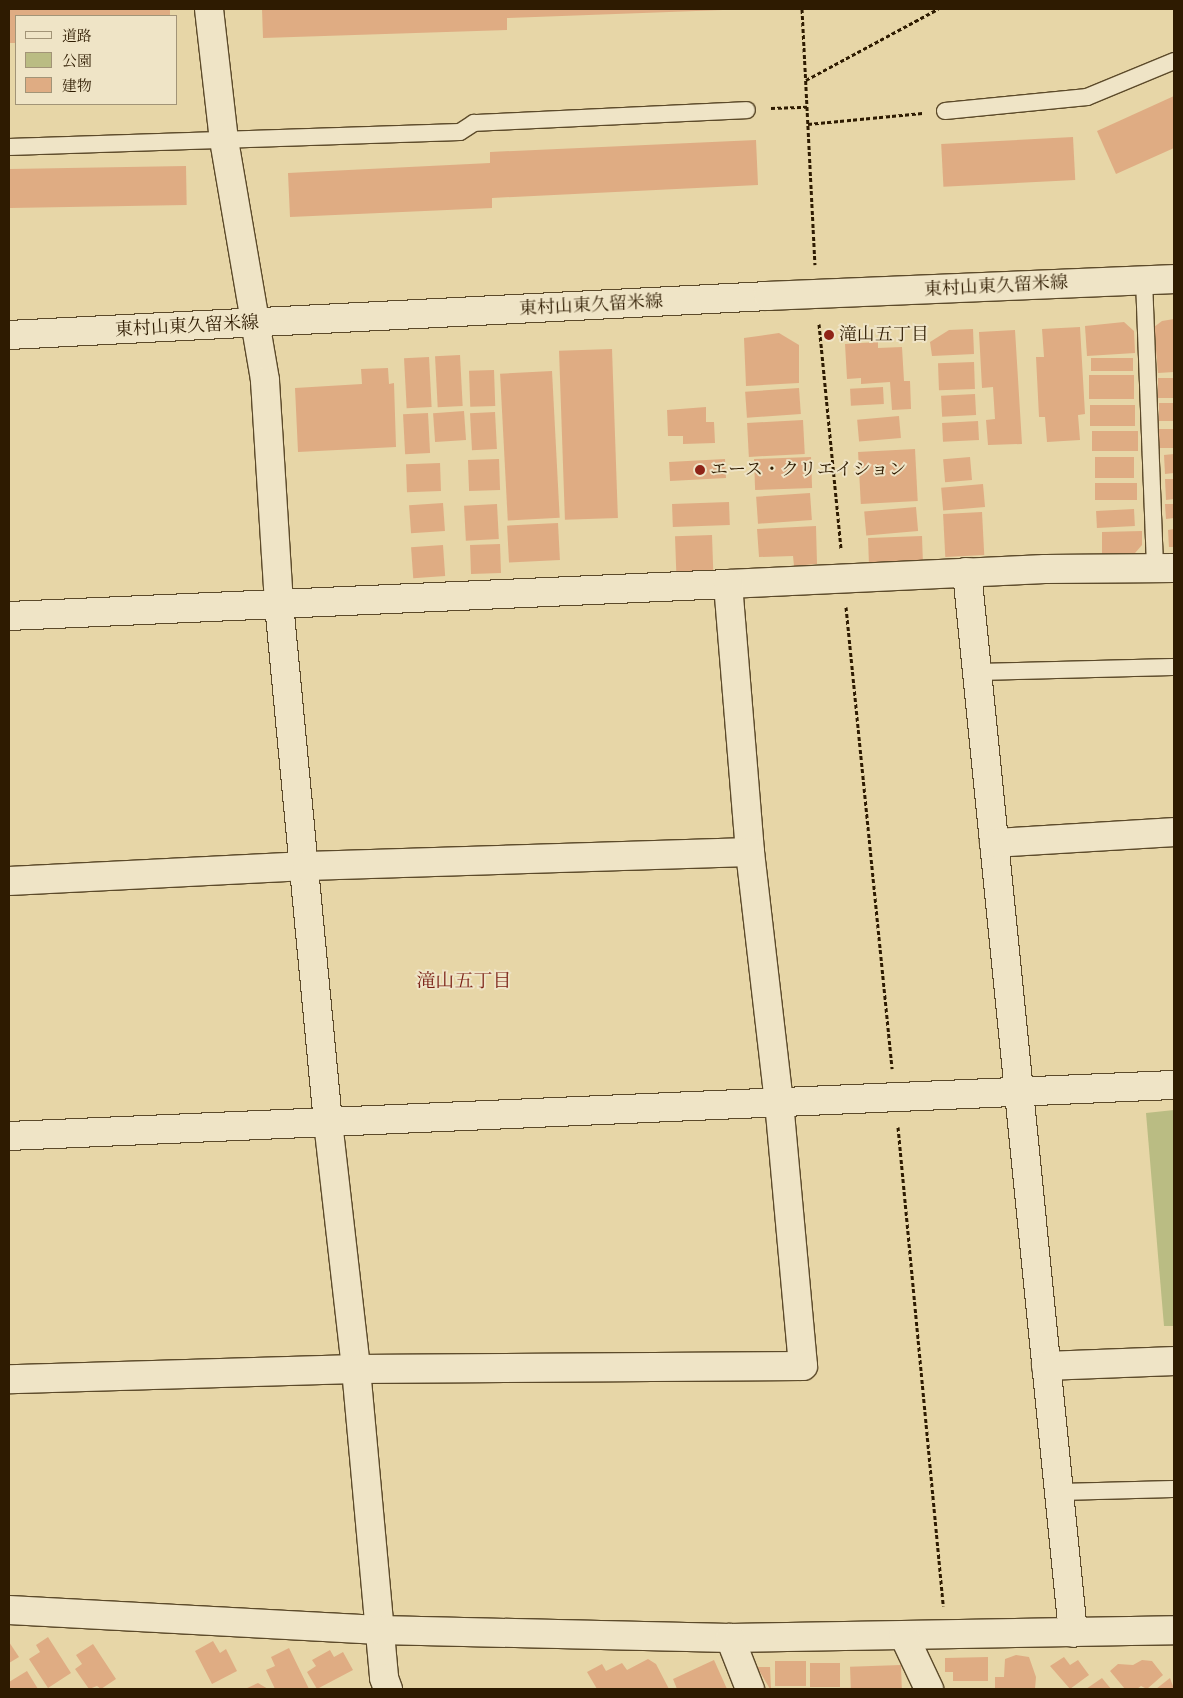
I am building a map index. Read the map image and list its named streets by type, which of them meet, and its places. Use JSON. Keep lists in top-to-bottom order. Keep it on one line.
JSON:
{"streets":{"street":["東村山東久留米線"]},"districts":["滝山五丁目"],"places":["滝山五丁目","エース・クリエイション"],"legend":["道路","公園","建物"]}
